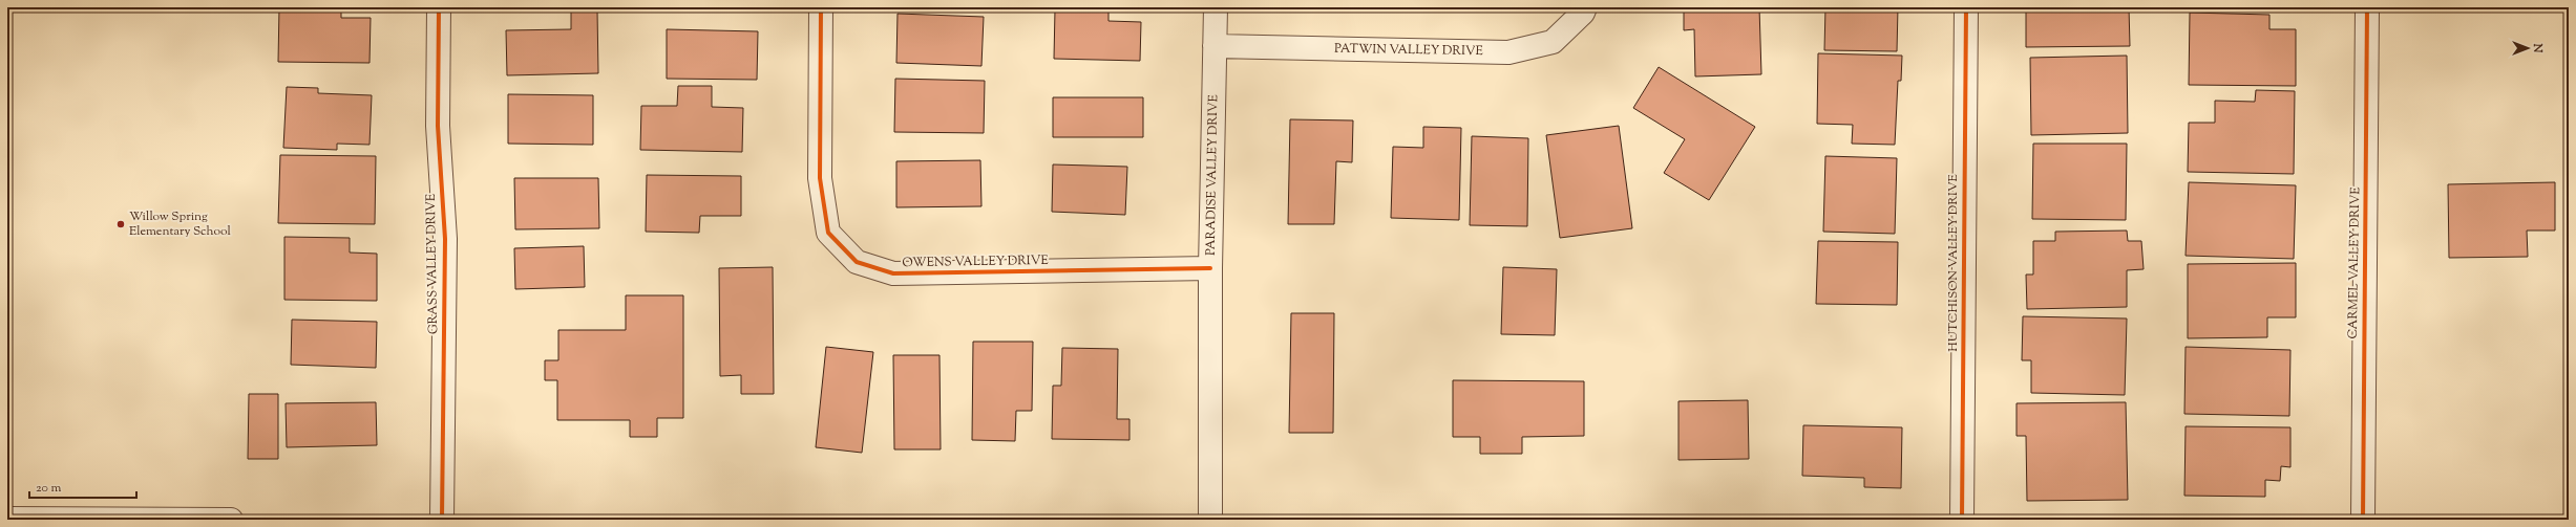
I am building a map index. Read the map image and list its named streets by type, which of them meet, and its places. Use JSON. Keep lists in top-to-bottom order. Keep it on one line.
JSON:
{"streets":{"street":["PATWIN VALLEY DRIVE","PARADISE VALLEY DRIVE","OWENS VALLEY DRIVE","HUTCHISON VALLEY DRIVE","CARMEL VALLEY DRIVE","GRASS VALLEY DRIVE"]},"crossings":[["PATWIN VALLEY DRIVE","PARADISE VALLEY DRIVE"],["PARADISE VALLEY DRIVE","OWENS VALLEY DRIVE"]],"places":["Willow Spring Elementary School"],"scale_bar":"20 m","north":"right"}
